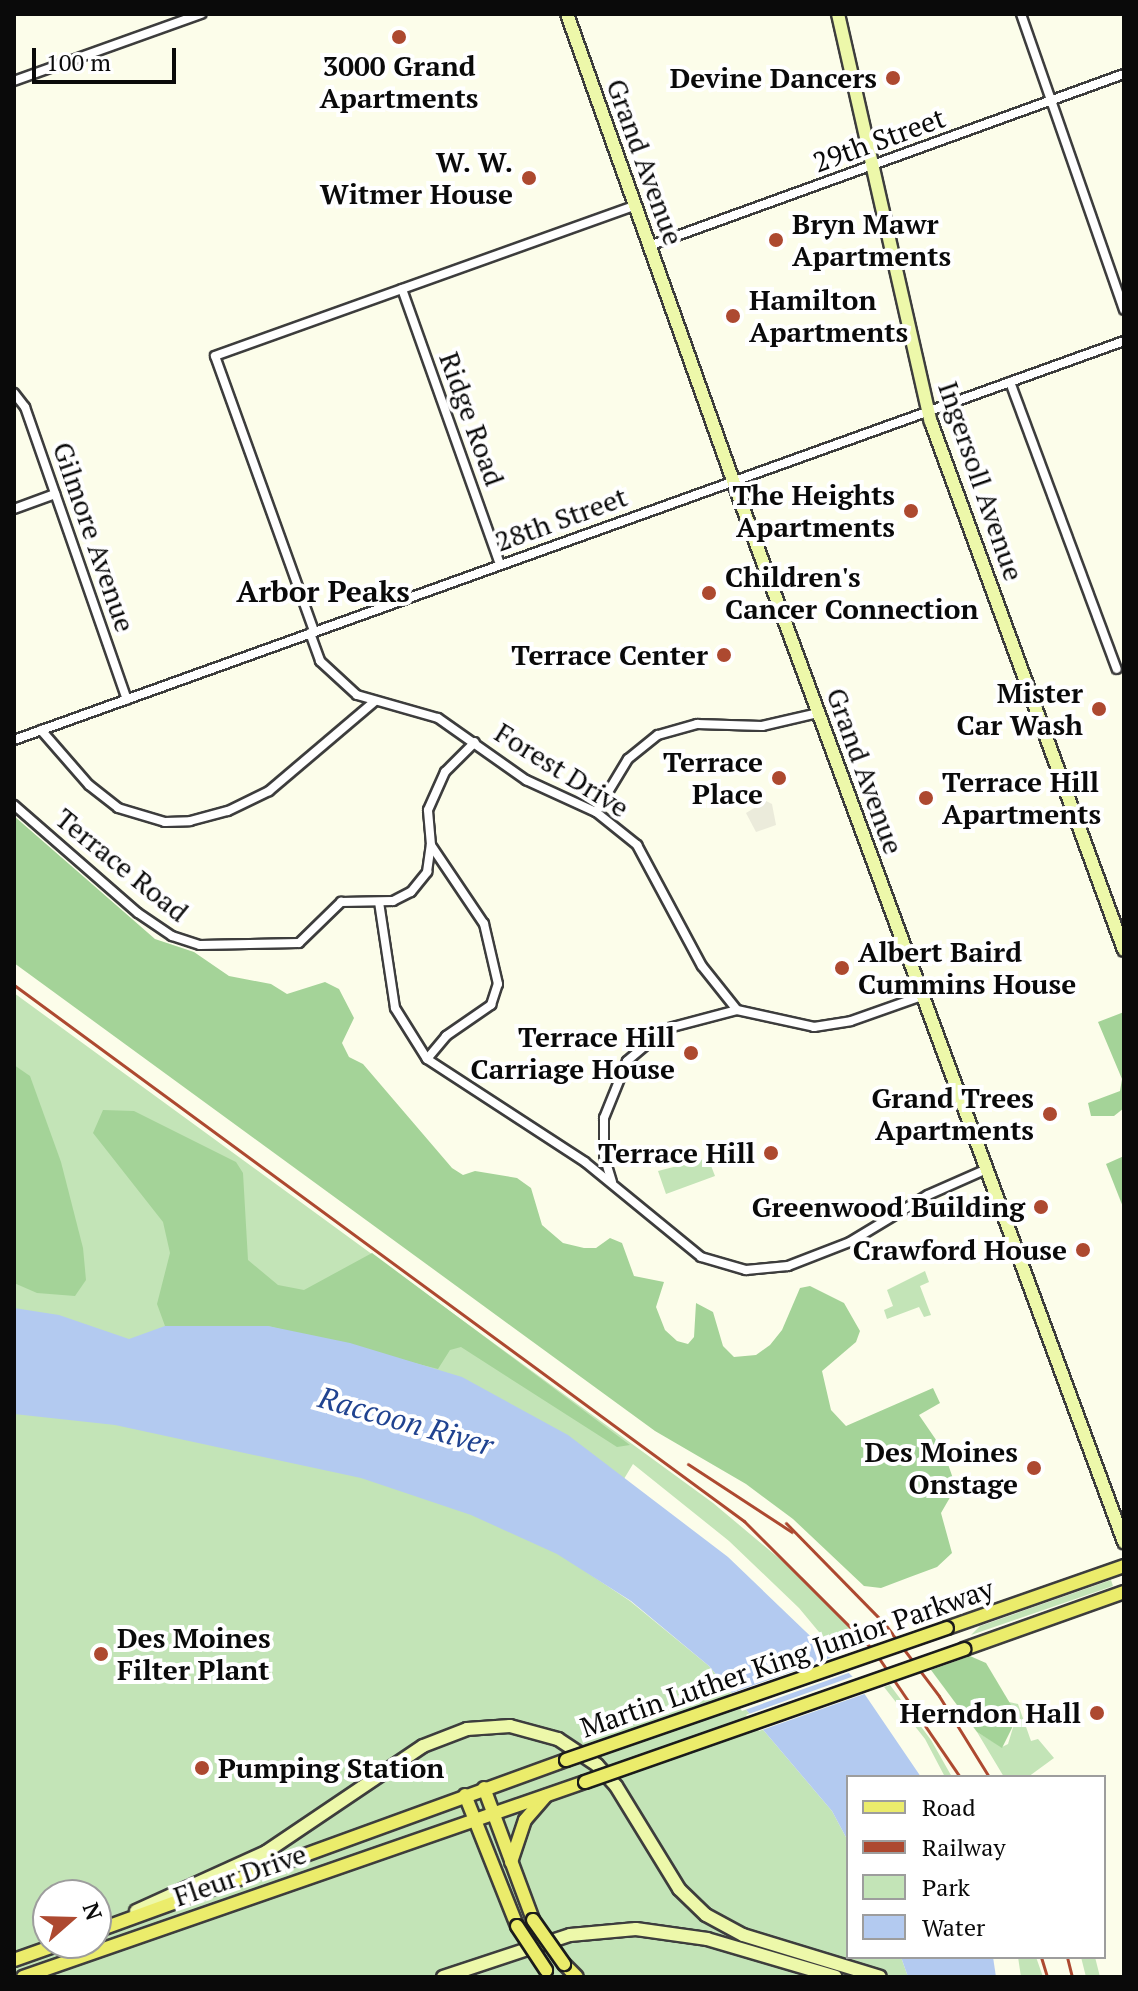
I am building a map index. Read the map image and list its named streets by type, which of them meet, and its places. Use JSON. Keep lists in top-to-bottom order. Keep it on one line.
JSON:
{"streets":{"main road":["Grand Avenue","Ingersoll Avenue","Martin Luther King Junior Parkway","Fleur Drive"],"street":["29th Street","Ridge Road","28th Street","Gilmore Avenue","Forest Drive","Terrace Road"]},"crossings":[["29th Street","Grand Avenue"],["29th Street","Ingersoll Avenue"],["Grand Avenue","28th Street"],["Ridge Road","28th Street"],["Ridge Road","Forest Drive"],["Ingersoll Avenue","28th Street"],["28th Street","Gilmore Avenue"],["28th Street","Forest Drive"],["Martin Luther King Junior Parkway","Fleur Drive"]],"districts":["Arbor Peaks"],"water":["Raccoon River"],"places":["3000 Grand Apartments","Devine Dancers","W. W. Witmer House","Bryn Mawr Apartments","Hamilton Apartments","The Heights Apartments","Children's Cancer Connection","Terrace Center","Mister Car Wash","Terrace Place","Terrace Hill Apartments","Albert Baird Cummins House","Terrace Hill Carriage House","Grand Trees Apartments","Terrace Hill","Greenwood Building","Crawford House","Des Moines Onstage","Des Moines Filter Plant","Herndon Hall","Pumping Station"],"legend":["Road","Railway","Park","Water"],"scale_bar":"100 m","north":"right"}
